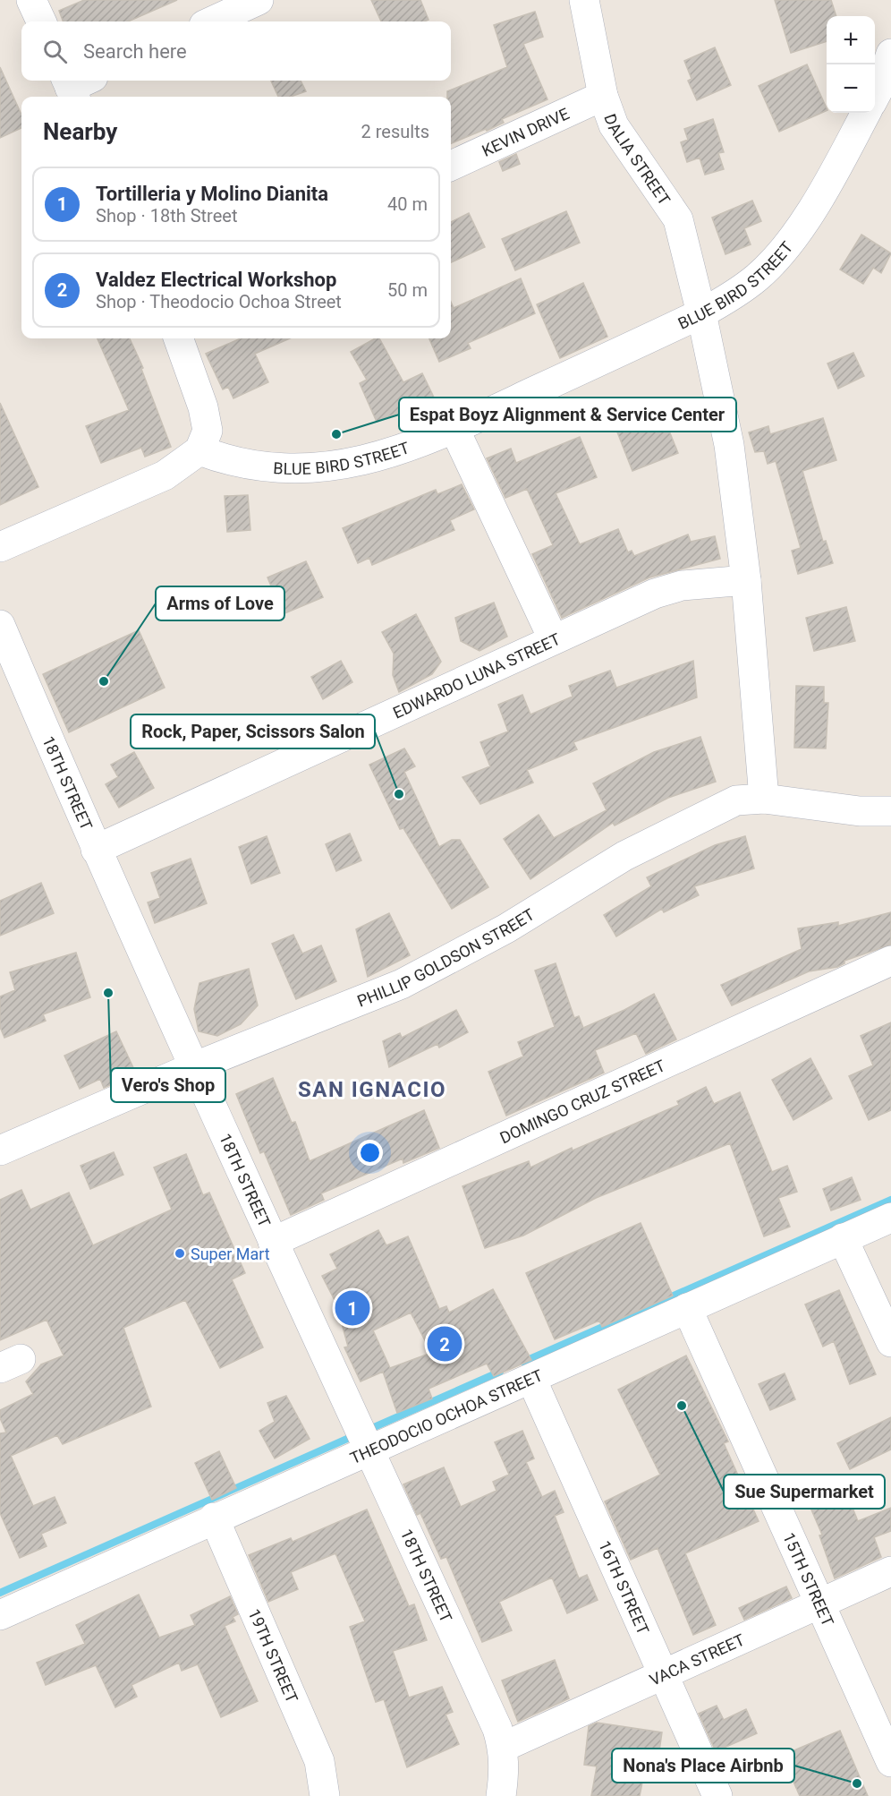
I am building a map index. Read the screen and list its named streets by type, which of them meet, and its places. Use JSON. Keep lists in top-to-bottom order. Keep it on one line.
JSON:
{"streets":{"street":["KEVIN DRIVE","DALIA STREET","BLUE BIRD STREET","EDWARDO LUNA STREET","18TH STREET","PHILLIP GOLDSON STREET","DOMINGO CRUZ STREET","THEODOCIO OCHOA STREET","15TH STREET","16TH STREET","19TH STREET","VACA STREET"]},"crossings":[["KEVIN DRIVE","DALIA STREET"],["DALIA STREET","BLUE BIRD STREET"],["DALIA STREET","EDWARDO LUNA STREET"],["DALIA STREET","PHILLIP GOLDSON STREET"],["EDWARDO LUNA STREET","18TH STREET"],["18TH STREET","PHILLIP GOLDSON STREET"],["18TH STREET","DOMINGO CRUZ STREET"],["18TH STREET","THEODOCIO OCHOA STREET"],["18TH STREET","VACA STREET"],["THEODOCIO OCHOA STREET","15TH STREET"],["THEODOCIO OCHOA STREET","16TH STREET"],["THEODOCIO OCHOA STREET","19TH STREET"],["15TH STREET","VACA STREET"],["16TH STREET","VACA STREET"]],"districts":["SAN IGNACIO"],"places":["Espat Boyz Alignment & Service Center","Arms of Love","Rock, Paper, Scissors Salon","Vero's Shop","Super Mart","Sue Supermarket","Nona's Place Airbnb"],"page":{"map_buttons":["+","−"],"search":"Search here","heading":["Nearby","2 results"],"list":[{"mark":"1","name":"Tortilleria y Molino Dianita","note":"Shop · 18th Street","value":"40 m"},{"mark":"2","name":"Valdez Electrical Workshop","note":"Shop · Theodocio Ochoa Street","value":"50 m"}],"pins":["1","2"]}}
